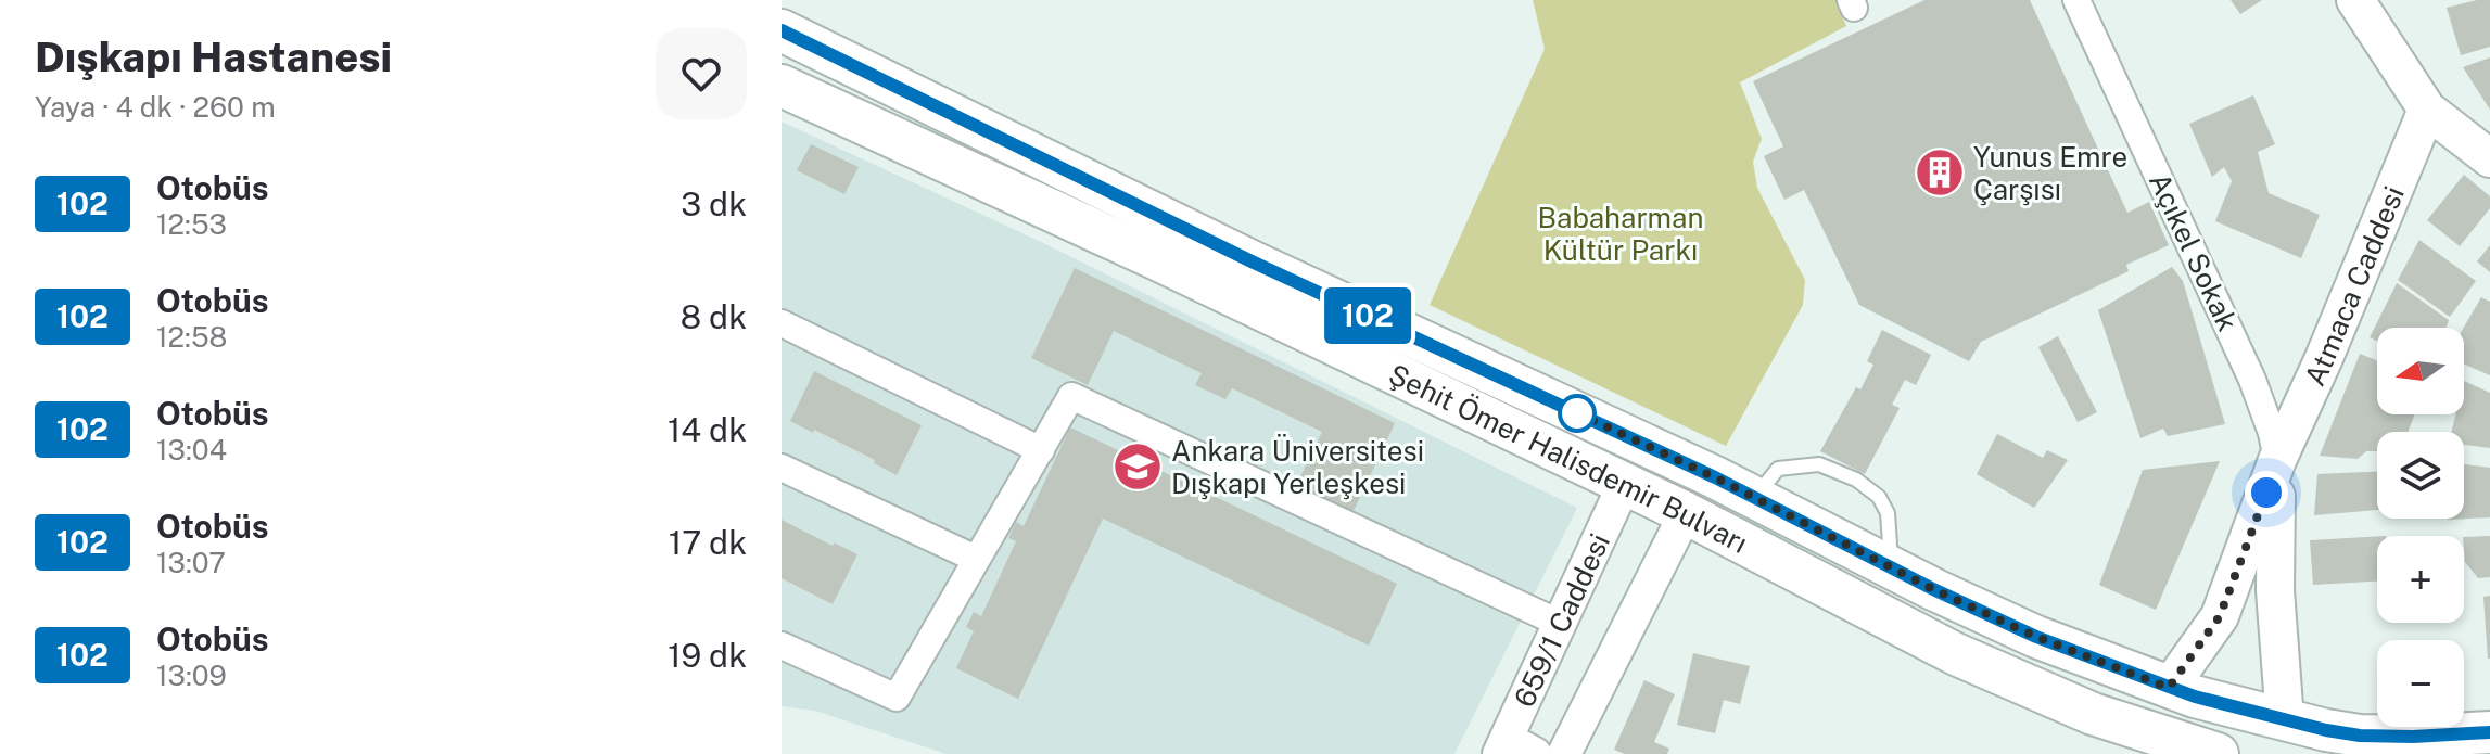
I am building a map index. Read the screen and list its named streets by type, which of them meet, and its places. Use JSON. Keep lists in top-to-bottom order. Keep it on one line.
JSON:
{"streets":{"main road":["Atmaca Caddesi","Şehit Ömer Halisdemir Bulvarı"],"street":["Açıkel Sokak","659/1 Caddesi"]},"crossings":[["Açıkel Sokak","Atmaca Caddesi"],["Atmaca Caddesi","Şehit Ömer Halisdemir Bulvarı"],["Şehit Ömer Halisdemir Bulvarı","659/1 Caddesi"]],"parks":["Babaharman Kültür Parkı"],"places":{"building":["Yunus Emre Çarşısı"],"school or university":["Ankara Üniversitesi Dışkapı Yerleşkesi"]},"lines":["bus line 102"],"north":"left","page":{"heading":["Dışkapı Hastanesi","Yaya · 4 dk · 260 m"],"on_map":"102","list":[{"mark":"102","name":"Otobüs","note":"12:53","value":"3 dk"},{"mark":"102","name":"Otobüs","note":"12:58","value":"8 dk"},{"mark":"102","name":"Otobüs","note":"13:04","value":"14 dk"},{"mark":"102","name":"Otobüs","note":"13:07","value":"17 dk"},{"mark":"102","name":"Otobüs","note":"13:09","value":"19 dk"}],"map_buttons":["+","−"]}}
